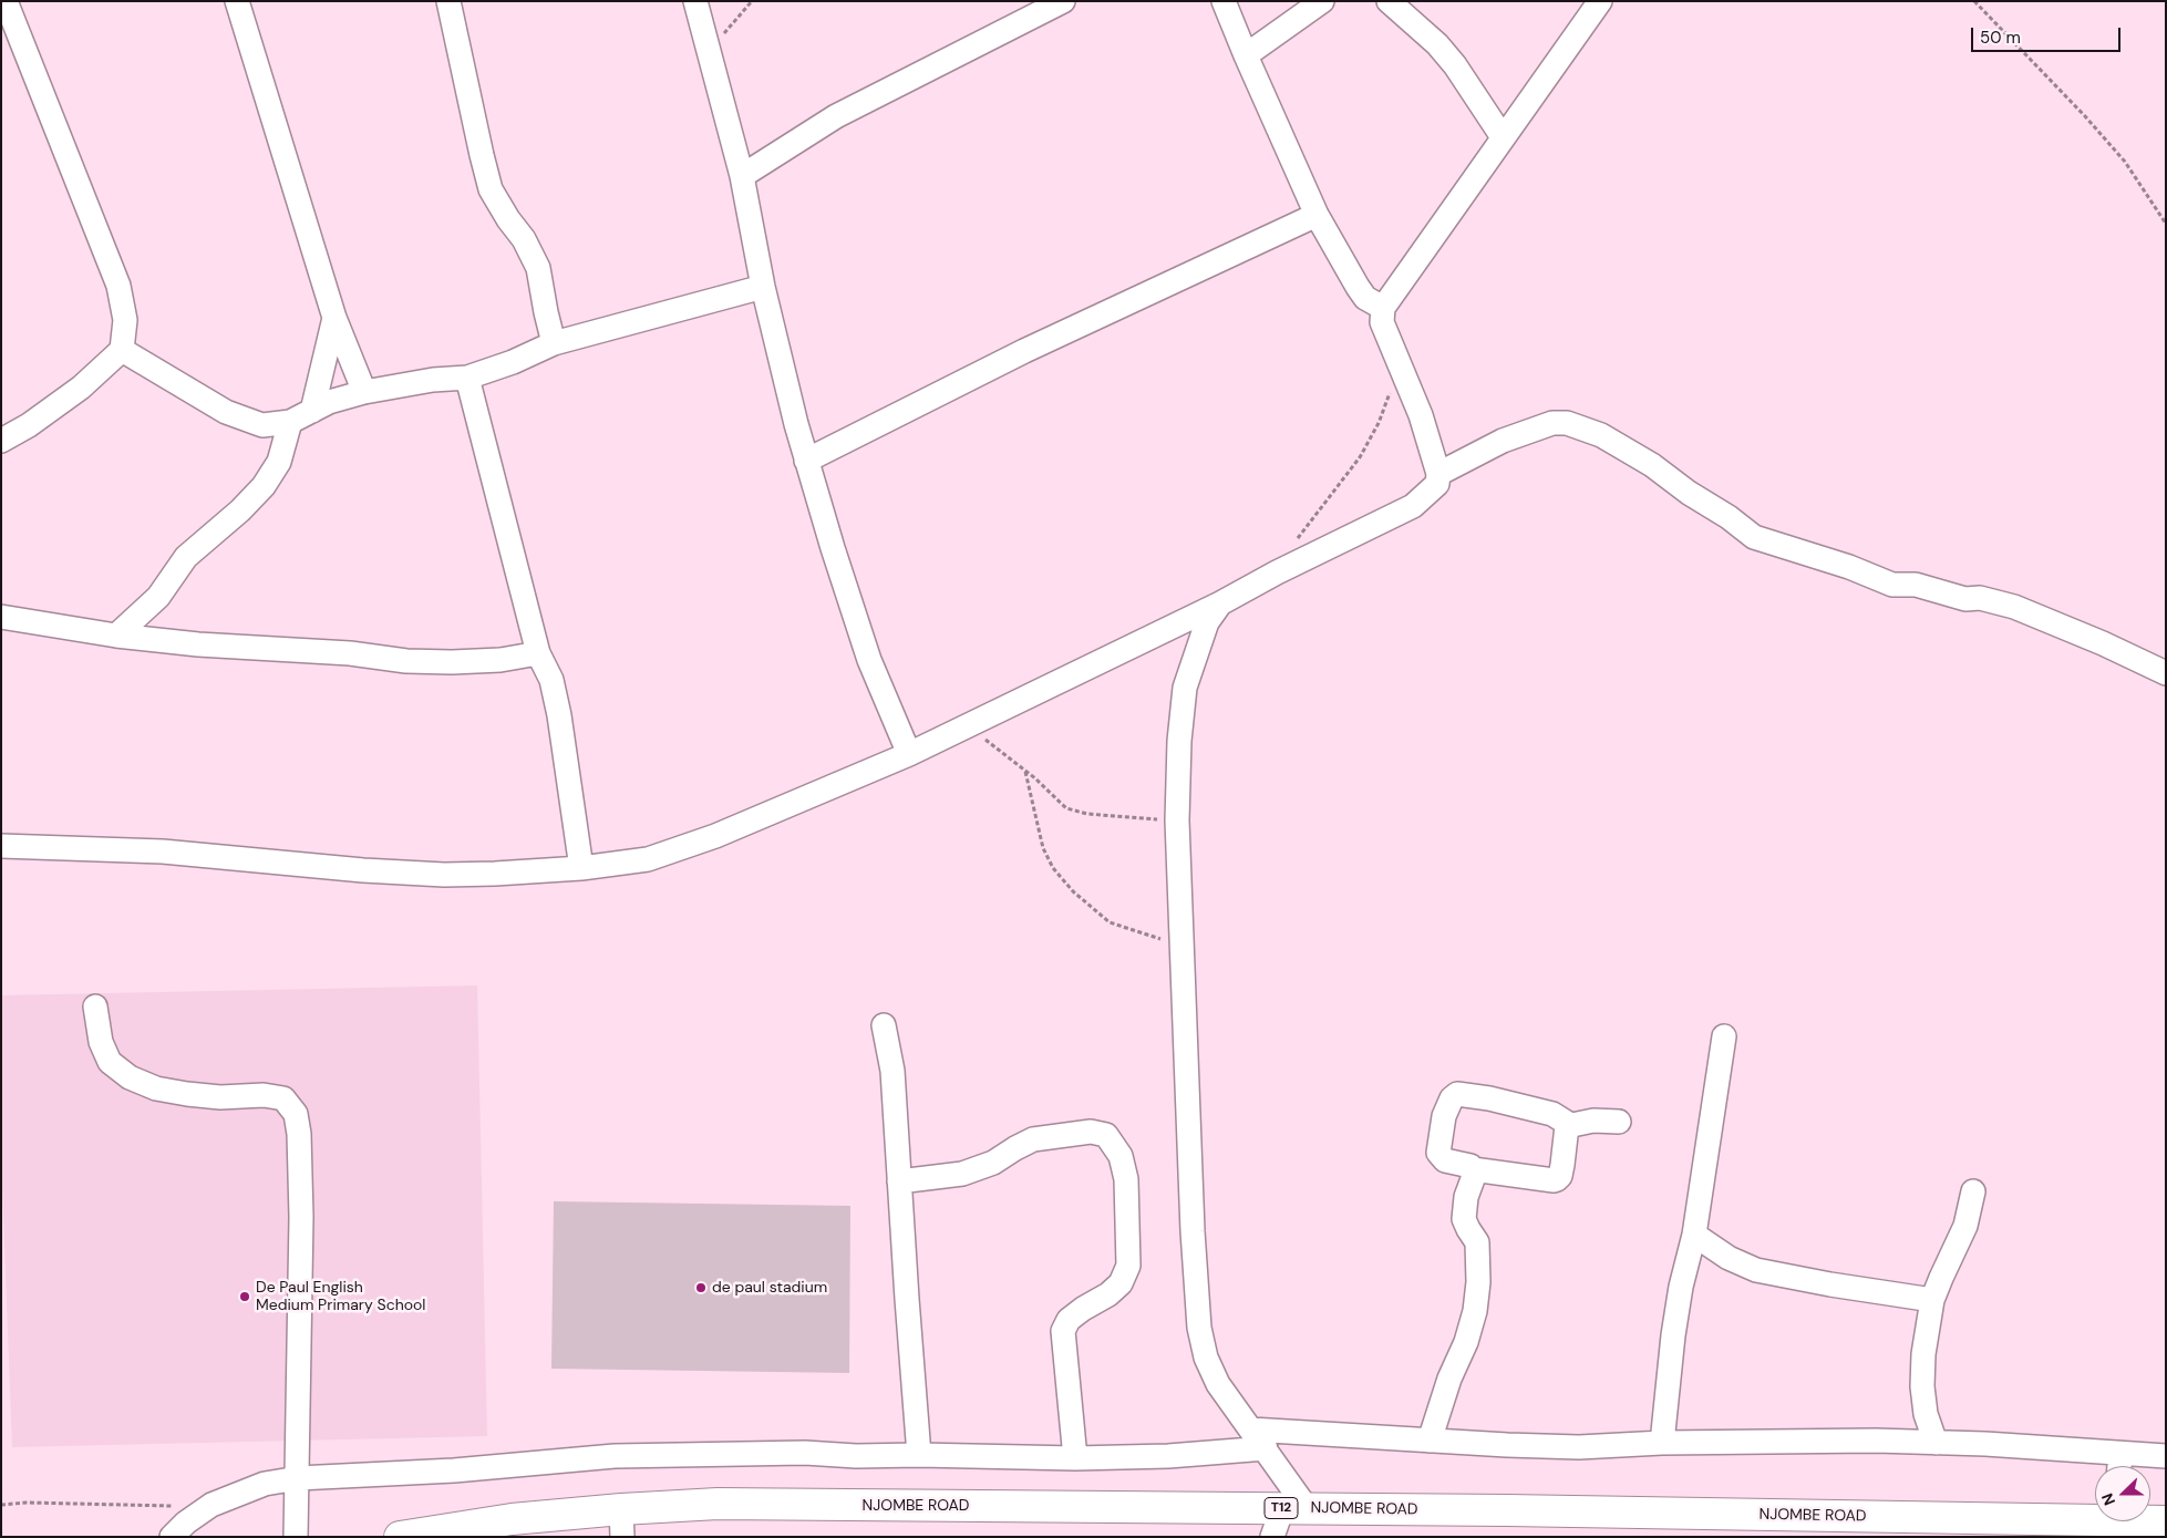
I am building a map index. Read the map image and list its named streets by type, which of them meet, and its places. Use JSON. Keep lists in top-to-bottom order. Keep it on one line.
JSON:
{"streets":{"highway":["NJOMBE ROAD","T12"]},"places":["de paul stadium","De Paul English Medium Primary School"],"scale_bar":"50 m","north":"left"}
